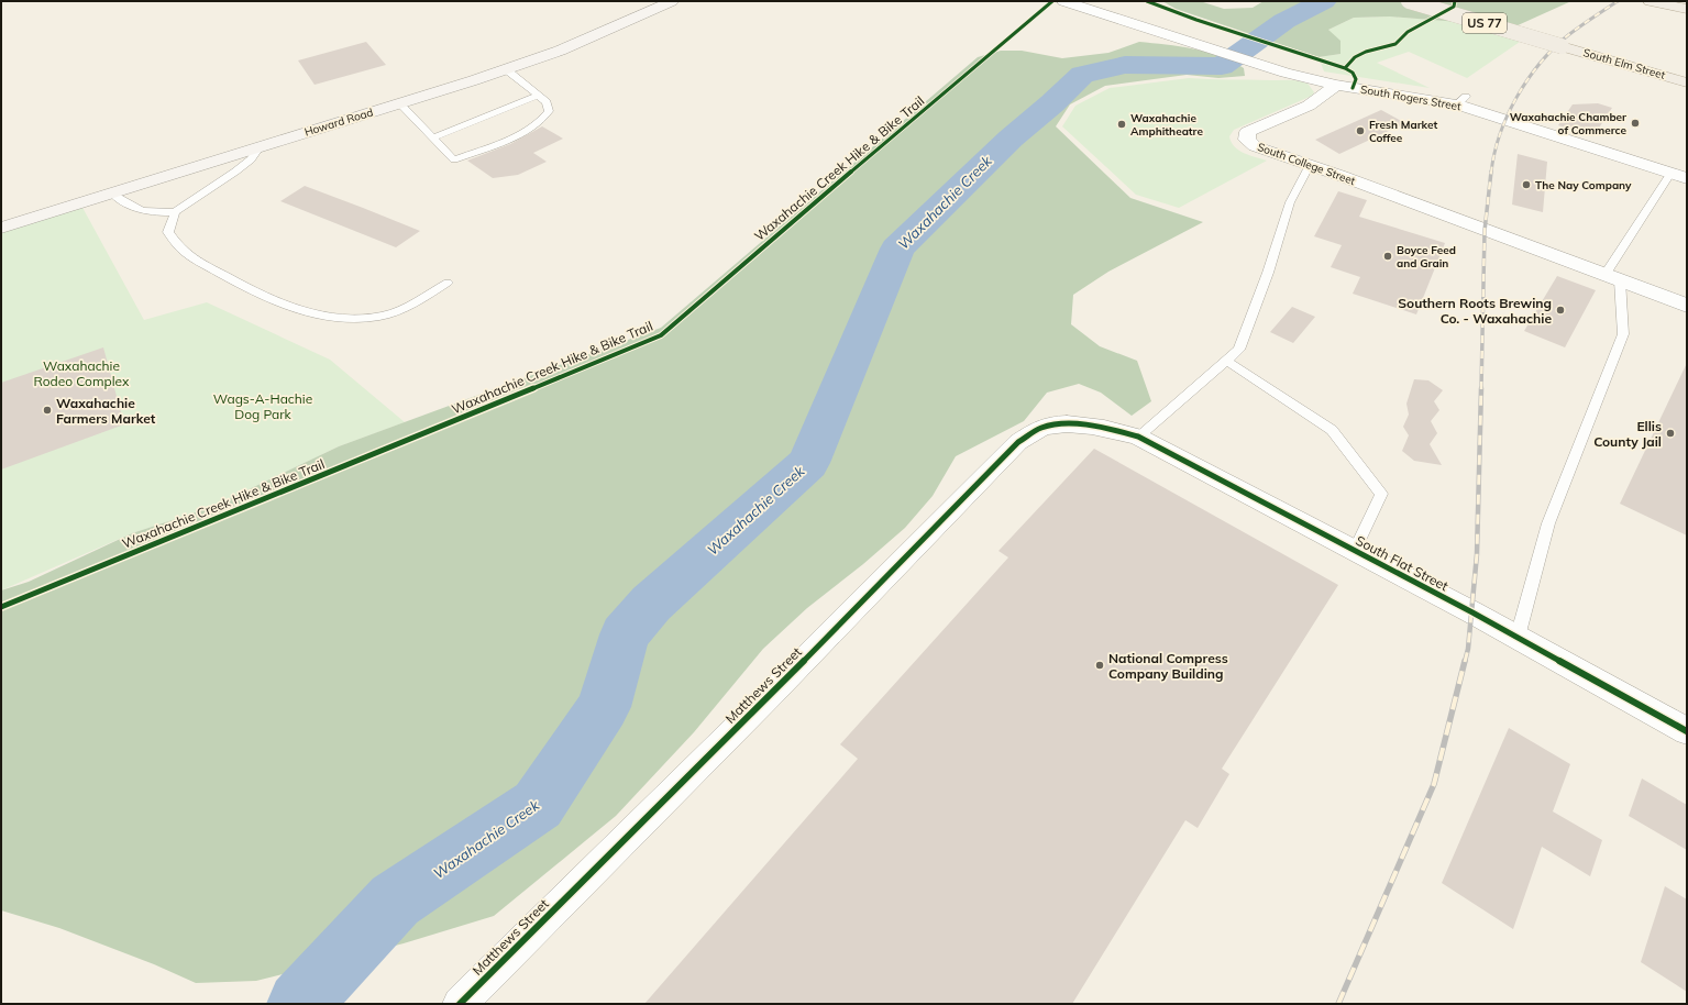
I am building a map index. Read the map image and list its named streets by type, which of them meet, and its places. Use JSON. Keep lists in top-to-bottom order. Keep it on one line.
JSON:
{"streets":{"main road":["US 77","South Elm Street","Howard Road"],"street":["South Rogers Street","South College Street","South Flat Street","Matthews Street"],"cycle path":["Waxahachie Creek Hike & Bike Trail"]},"crossings":[["South Rogers Street","South College Street"],["South Flat Street","Matthews Street"]],"water":["Waxahachie Creek"],"parks":["Waxahachie Rodeo Complex","Wags-A-Hachie Dog Park"],"places":["Waxahachie Chamber of Commerce","Waxahachie Amphitheatre","Fresh Market Coffee","The Nay Company","Boyce Feed and Grain","Southern Roots Brewing Co. - Waxahachie","Waxahachie Farmers Market","Ellis County Jail","National Compress Company Building"]}
